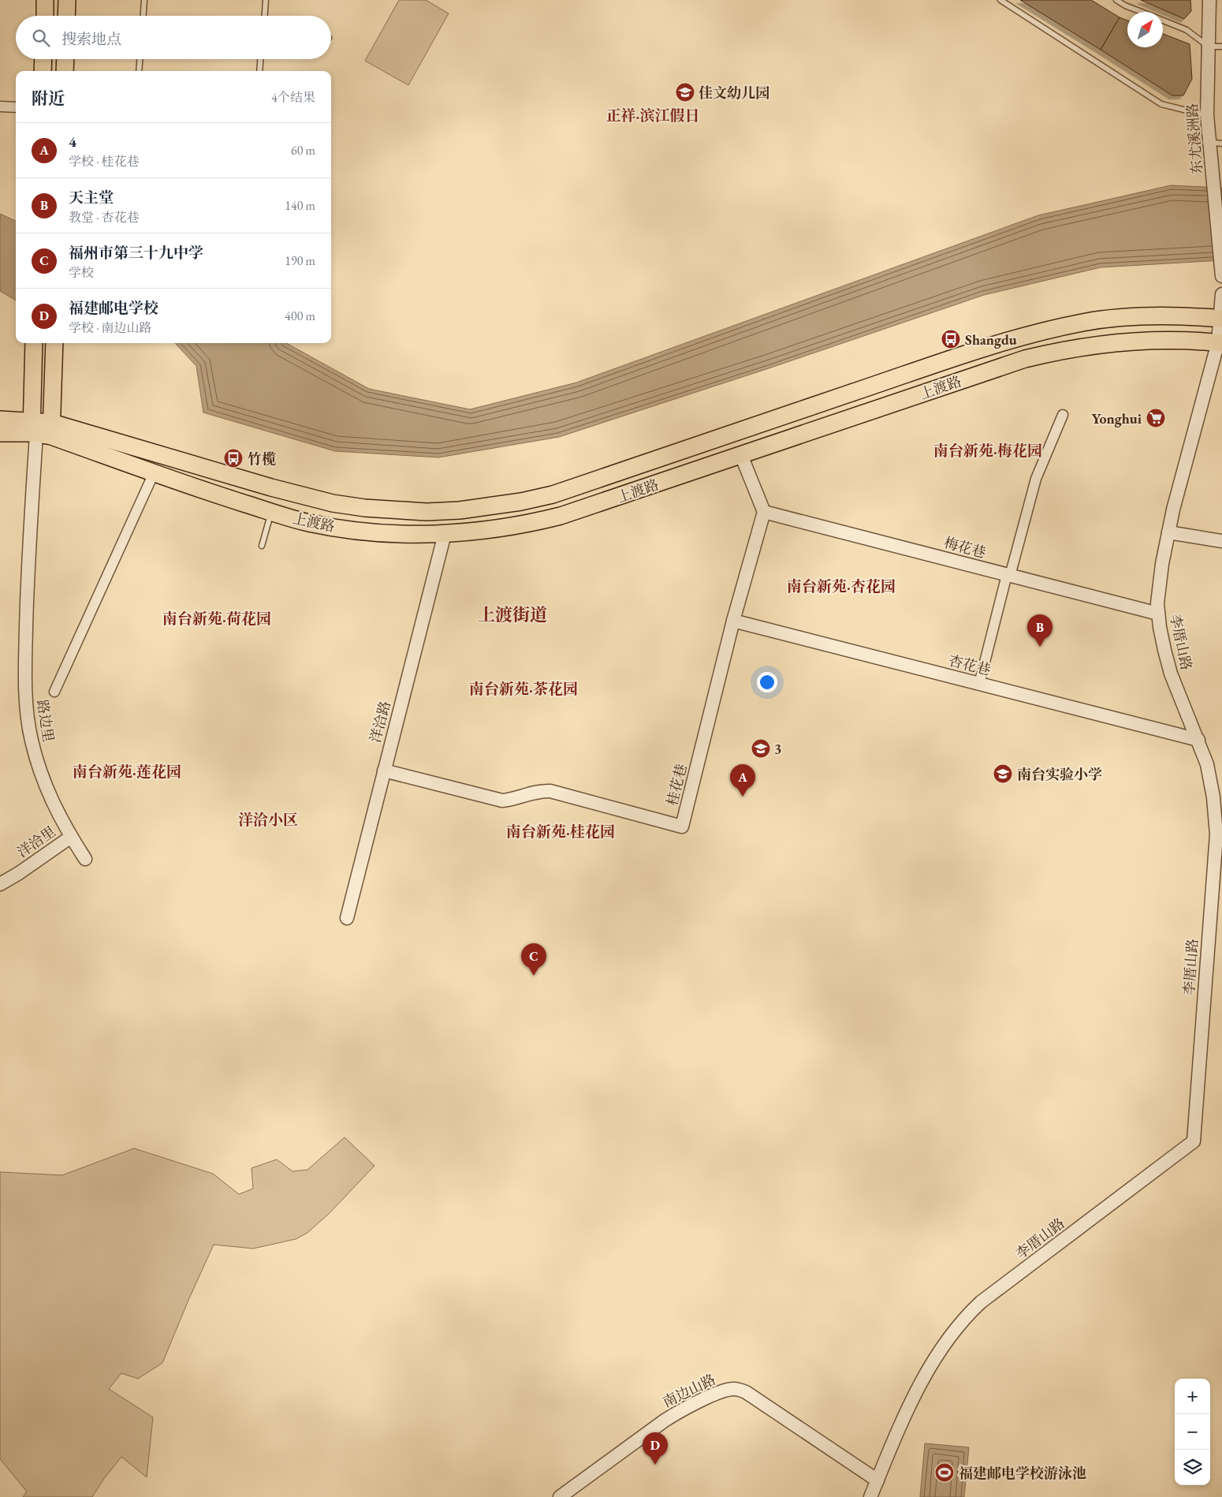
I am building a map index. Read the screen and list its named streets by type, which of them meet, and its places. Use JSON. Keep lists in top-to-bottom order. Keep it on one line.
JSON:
{"streets":{"main road":["上渡路"],"street":["东尤溪洲路","梅花巷","李厝山路","杏花巷","路边里","洋洽路","桂花巷","洋洽里","南边山路"]},"crossings":[["上渡路","李厝山路"],["上渡路","路边里"],["上渡路","洋洽路"],["梅花巷","李厝山路"],["梅花巷","桂花巷"],["李厝山路","杏花巷"],["李厝山路","南边山路"],["杏花巷","桂花巷"],["路边里","洋洽里"],["洋洽路","桂花巷"]],"districts":["正祥·滨江假日","南台新苑·梅花园","南台新苑·杏花园","上渡街道","南台新苑·荷花园","南台新苑·茶花园","南台新苑·莲花园","洋洽小区","南台新苑·桂花园"],"places":{"school or university":["佳文幼儿园","3","南台实验小学"],"bus stop":["Shangdu","竹榄"],"supermarket":["Yonghui"],"sports":["福建邮电学校游泳池"]},"north":"top right","page":{"search":"搜索地点","heading":["附近","4个结果"],"list":[{"mark":"A","name":"4","note":"学校 · 桂花巷","value":"60 m"},{"mark":"B","name":"天主堂","note":"教堂 · 杏花巷","value":"140 m"},{"mark":"C","name":"福州市第三十九中学","note":"学校","value":"190 m"},{"mark":"D","name":"福建邮电学校","note":"学校 · 南边山路","value":"400 m"}],"pins":["B","A","C","D"],"map_buttons":["+","−"]}}
